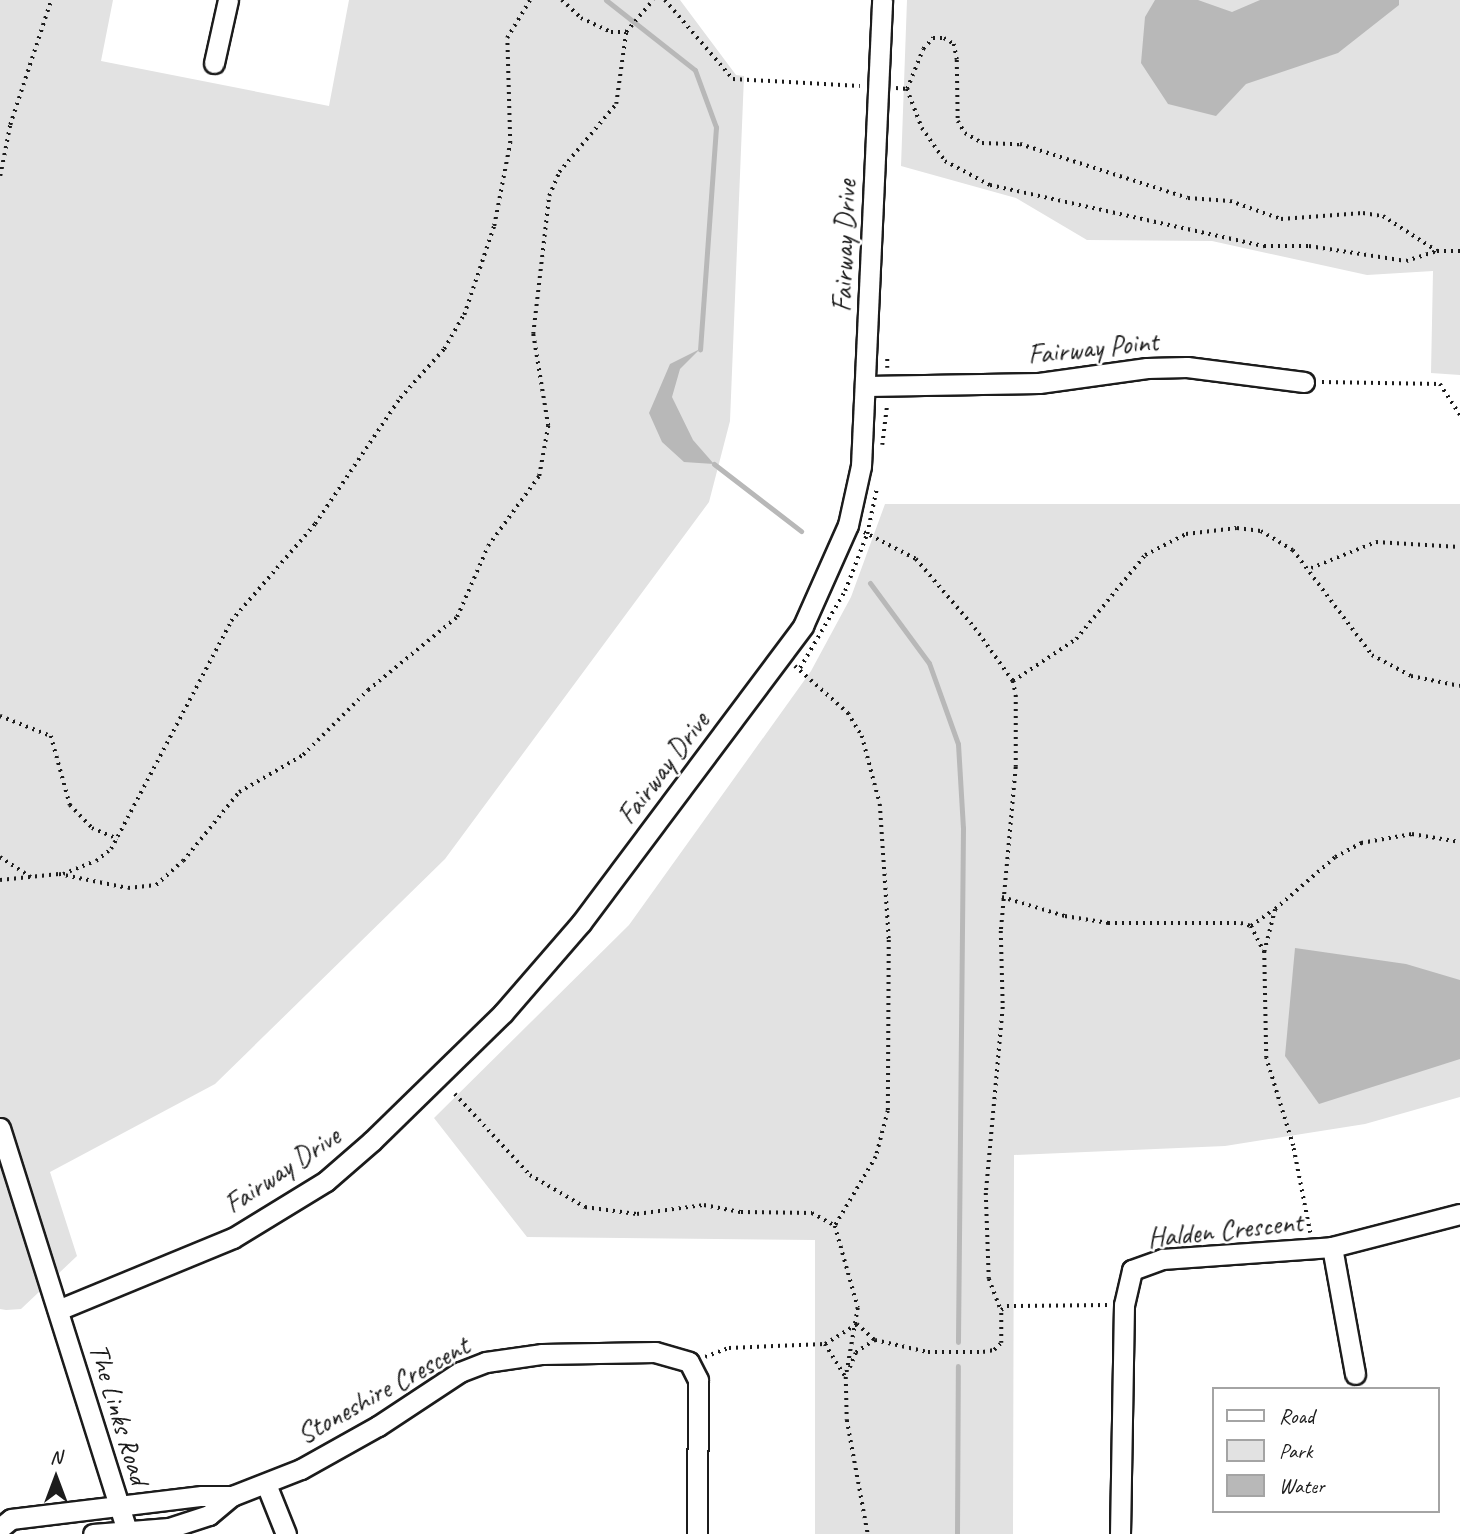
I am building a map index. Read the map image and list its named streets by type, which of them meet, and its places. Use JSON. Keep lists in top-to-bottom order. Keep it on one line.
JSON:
{"streets":{"street":["Fairway Drive","Fairway Point","Halden Crescent","Stoneshire Crescent","The Links Road"]},"crossings":[["Fairway Drive","Fairway Point"],["Fairway Drive","The Links Road"],["Stoneshire Crescent","The Links Road"]],"legend":["Road","Park","Water"],"north":"top"}
